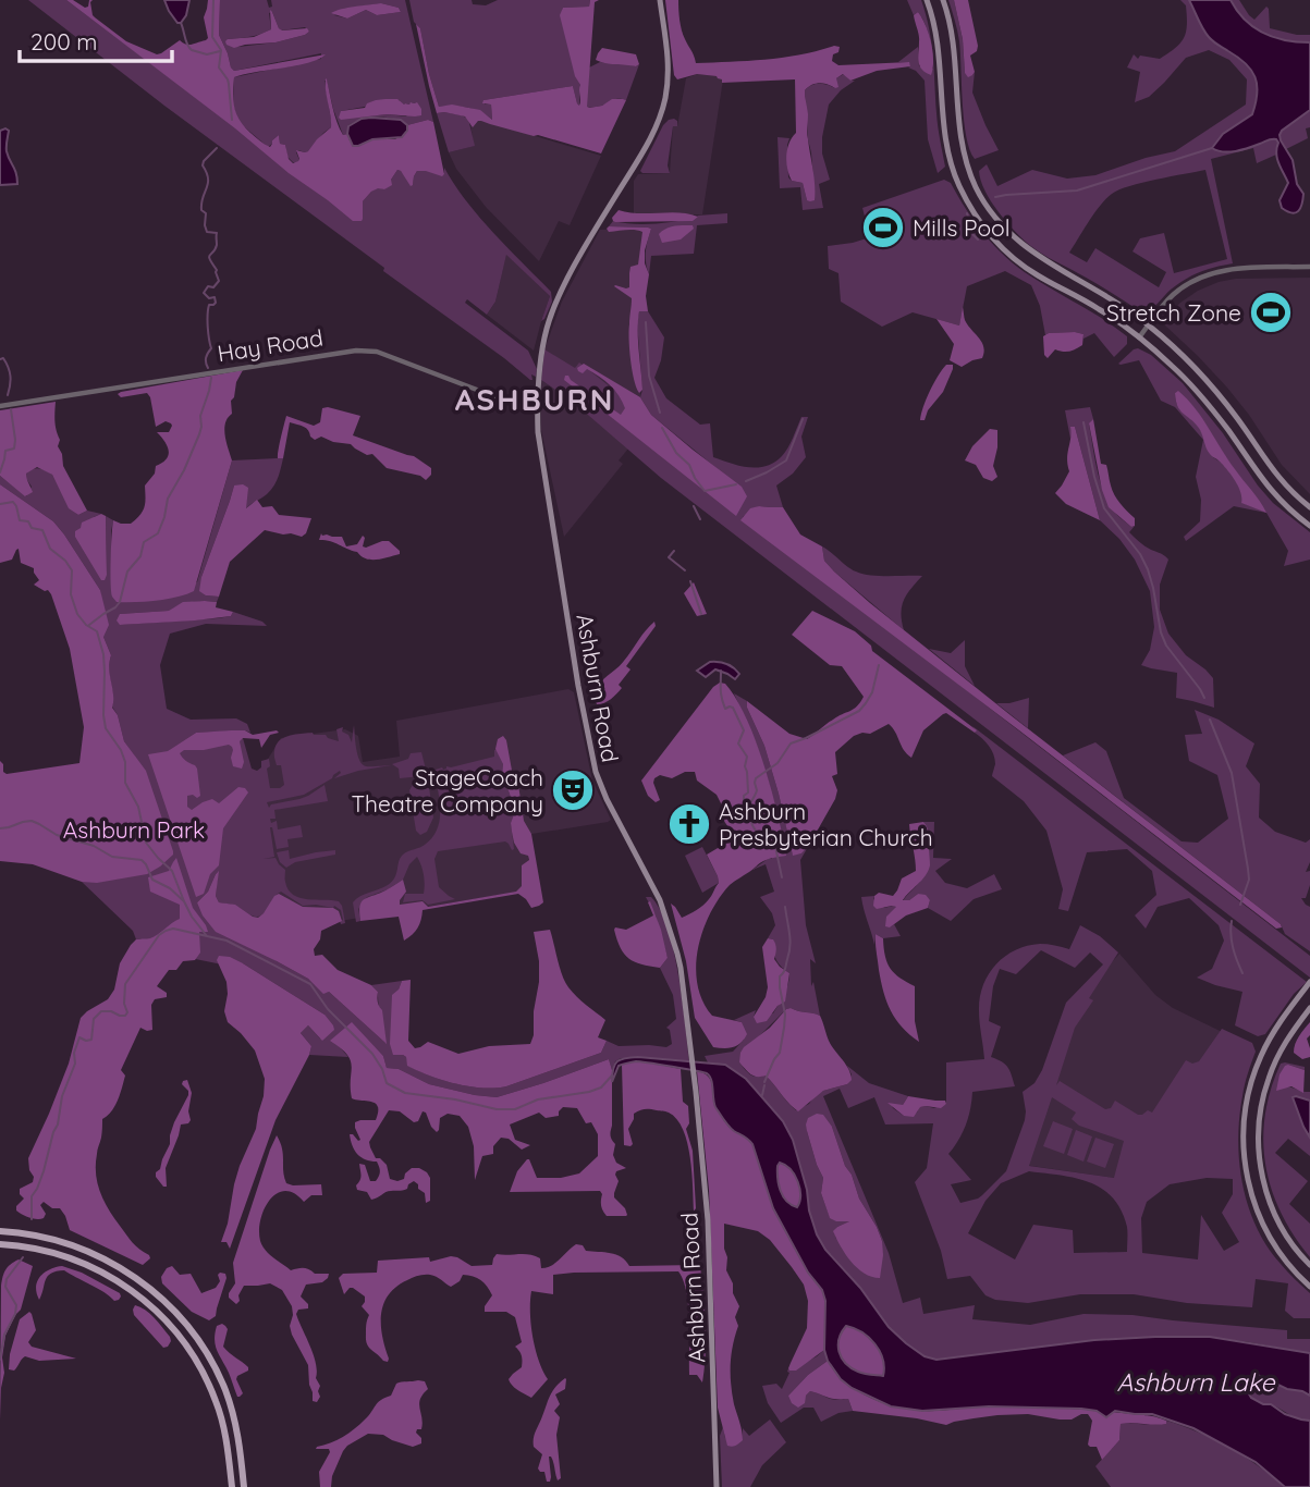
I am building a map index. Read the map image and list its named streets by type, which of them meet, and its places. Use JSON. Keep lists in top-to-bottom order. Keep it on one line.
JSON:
{"streets":{"main road":["Ashburn Road"],"street":["Hay Road"]},"crossings":[["Hay Road","Ashburn Road"]],"districts":["ASHBURN"],"water":["Ashburn Lake"],"parks":["Ashburn Park"],"places":{"sports":["Mills Pool","Stretch Zone"],"theatre":["StageCoach Theatre Company"],"church":["Ashburn Presbyterian Church"]},"scale_bar":"200 m"}
